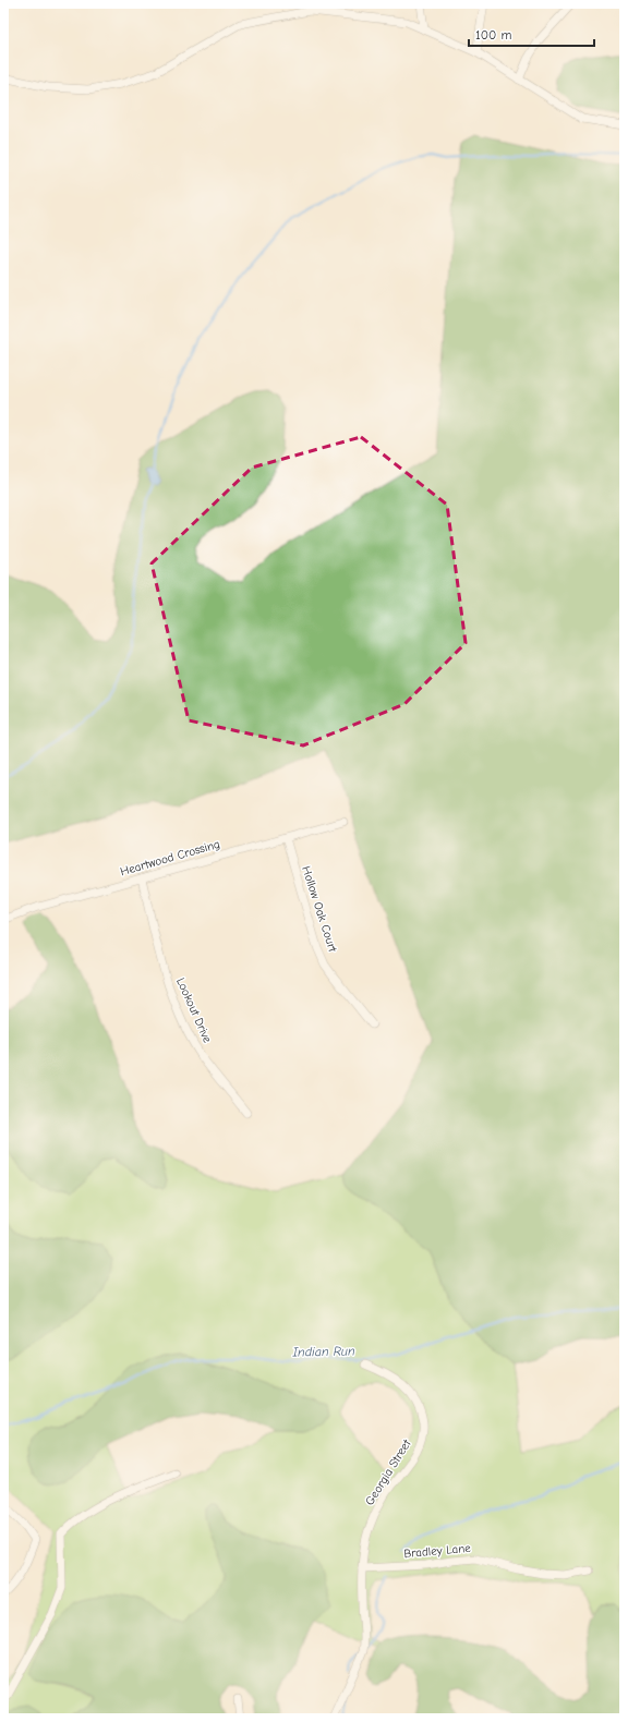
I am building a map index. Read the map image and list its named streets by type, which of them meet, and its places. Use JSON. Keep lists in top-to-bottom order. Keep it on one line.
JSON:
{"streets":{"street":["Heartwood Crossing","Hollow Oak Court","Lookout Drive","Georgia Street","Bradley Lane"]},"crossings":[["Heartwood Crossing","Hollow Oak Court"],["Heartwood Crossing","Lookout Drive"],["Georgia Street","Bradley Lane"]],"water":["Indian Run"],"scale_bar":"100 m"}
